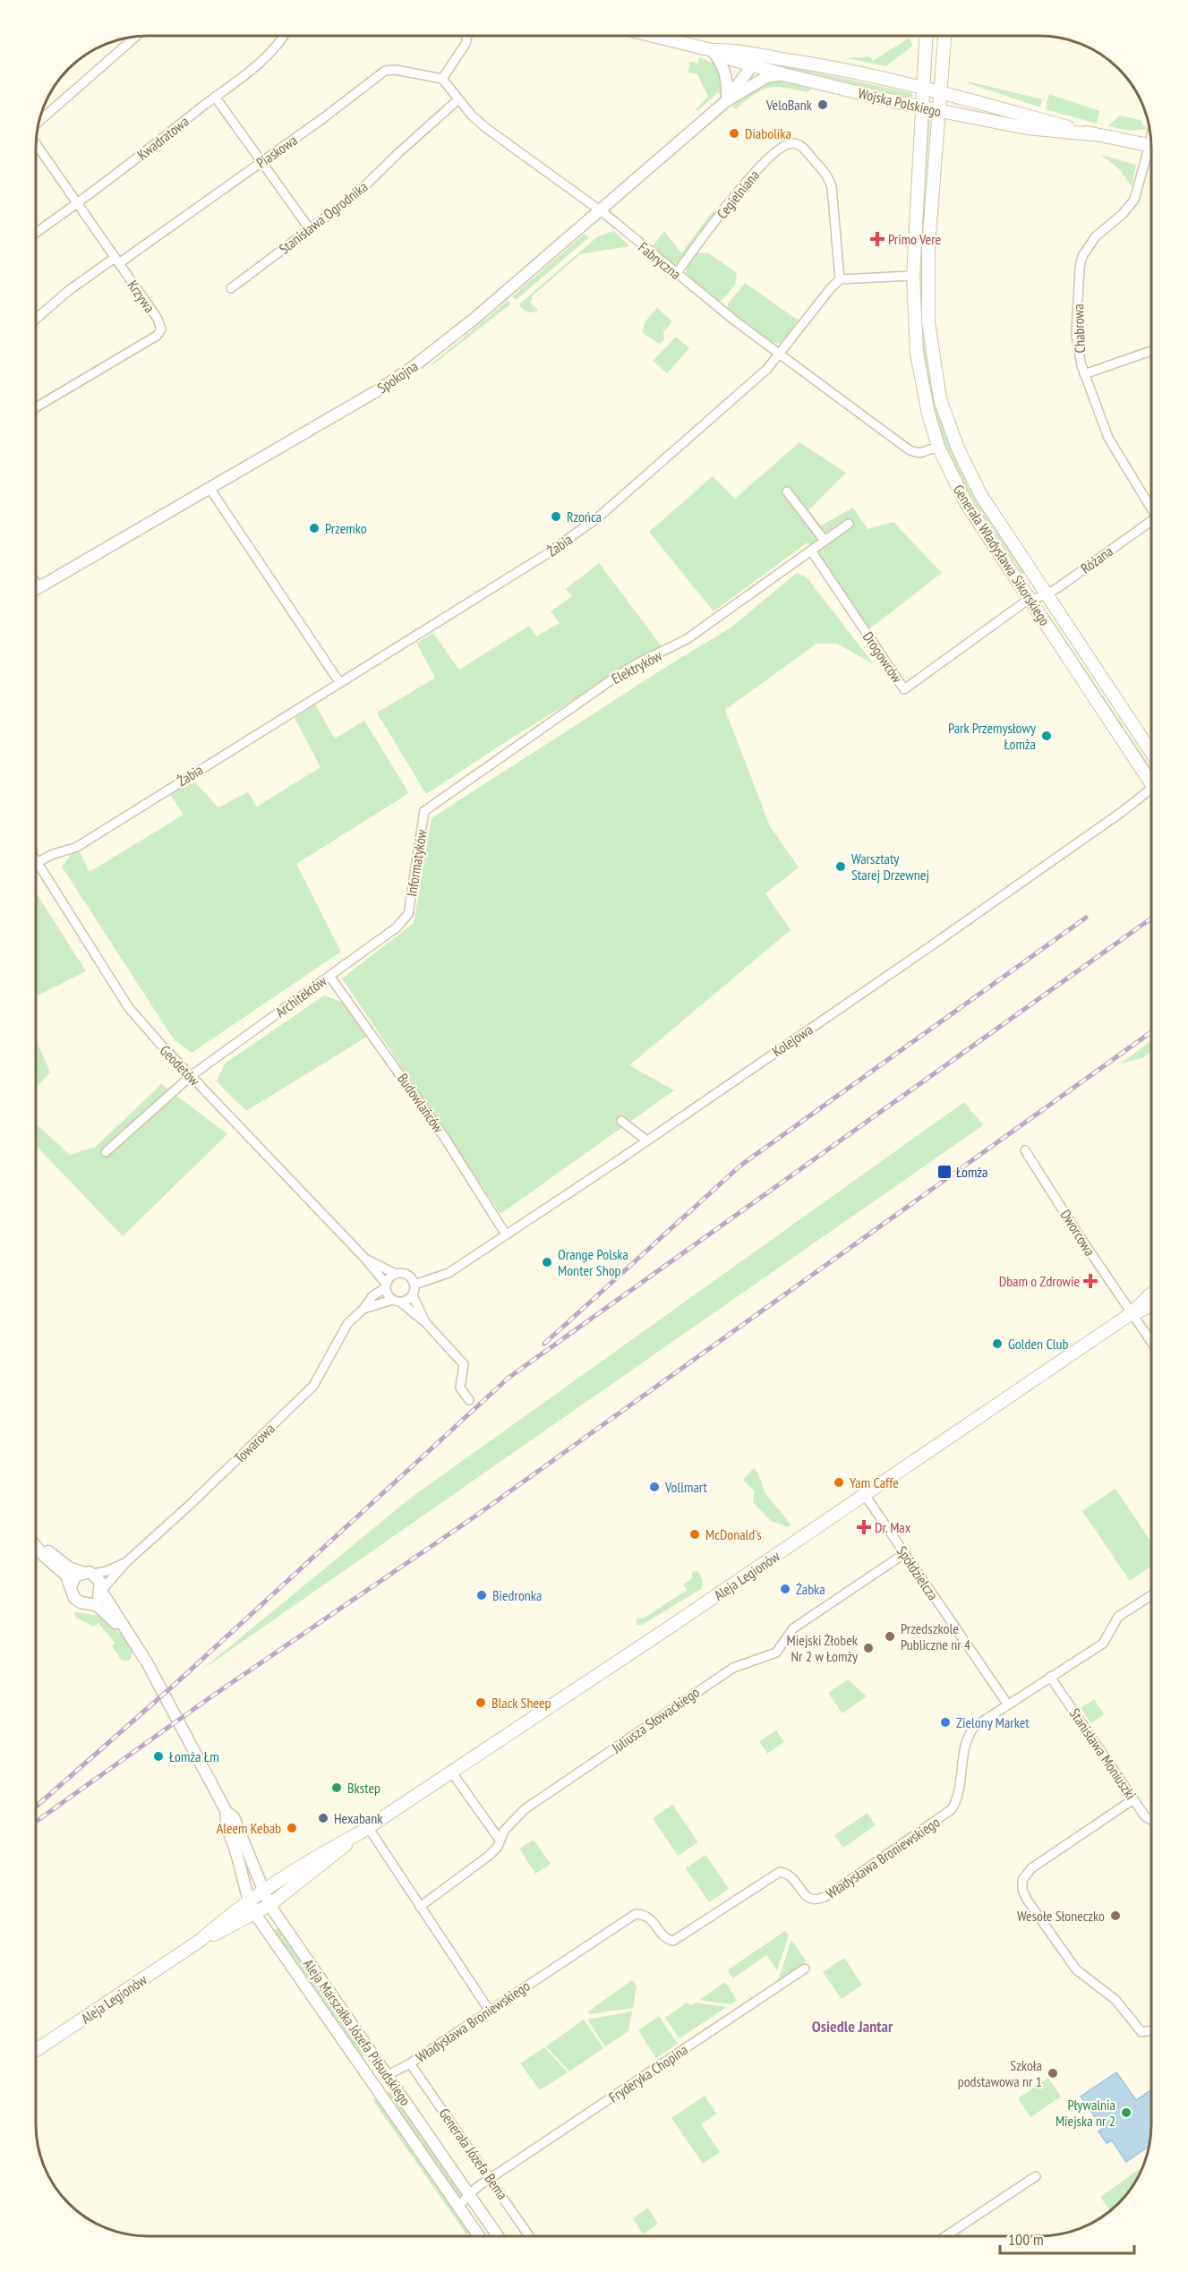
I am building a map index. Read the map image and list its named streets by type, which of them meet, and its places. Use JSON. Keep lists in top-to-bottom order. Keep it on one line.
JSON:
{"streets":{"main road":["Wojska Polskiego","Generała Władysława Sikorskiego","Aleja Legionów"],"street":["Kwadratowa","Piaskowa","Cegielniana","Stanisława Ogrodnika","Fabryczna","Krzywa","Chabrowa","Spokojna","Żabia","Różana","Drogowców","Elektryków","Informatyków","Architektów","Kolejowa","Geodetów","Budowlańców","Dworcowa","Towarowa","Spółdzielcza","Juliusza Słowackiego","Stanisława Moniuszki","Władysława Broniewskiego","Aleja Marszałka Józefa Piłsudskiego","Fryderyka Chopina","Generała Józefa Bema"]},"crossings":[["Wojska Polskiego","Spokojna"],["Wojska Polskiego","Generała Władysława Sikorskiego"],["Kwadratowa","Krzywa"],["Piaskowa","Fabryczna"],["Piaskowa","Krzywa"],["Cegielniana","Fabryczna"],["Stanisława Ogrodnika","Fabryczna"],["Fabryczna","Spokojna"],["Fabryczna","Żabia"],["Fabryczna","Generała Władysława Sikorskiego"],["Żabia","Geodetów"],["Generała Władysława Sikorskiego","Różana"],["Generała Władysława Sikorskiego","Drogowców"],["Różana","Drogowców"],["Drogowców","Elektryków"],["Elektryków","Informatyków"],["Informatyków","Architektów"],["Architektów","Geodetów"],["Architektów","Budowlańców"],["Kolejowa","Geodetów"],["Kolejowa","Budowlańców"],["Kolejowa","Towarowa"],["Geodetów","Towarowa"],["Dworcowa","Aleja Legionów"],["Towarowa","Aleja Marszałka Józefa Piłsudskiego"],["Spółdzielcza","Aleja Legionów"],["Spółdzielcza","Juliusza Słowackiego"],["Spółdzielcza","Władysława Broniewskiego"],["Aleja Legionów","Aleja Marszałka Józefa Piłsudskiego"],["Stanisława Moniuszki","Władysława Broniewskiego"],["Władysława Broniewskiego","Aleja Marszałka Józefa Piłsudskiego"],["Władysława Broniewskiego","Generała Józefa Bema"],["Aleja Marszałka Józefa Piłsudskiego","Fryderyka Chopina"],["Fryderyka Chopina","Generała Józefa Bema"]],"districts":["Osiedle Jantar"],"places":{"other":["VeloBank","Diabolika","Rzońca","Przemko","Park Przemysłowy Łomża","Warsztaty Starej Drzewnej","Orange Polska Monter Shop","Golden Club","Yam Caffe","Vollmart","McDonald's","Żabka","Biedronka","Przedszkole Publiczne nr 4","Miejski Żłobek Nr 2 w Łomży","Black Sheep","Zielony Market","Łomża Łm","Bkstep","Hexabank","Aleem Kebab","Wesołe Słoneczko","Szkoła podstawowa nr 1","Pływalnia Miejska nr 2"],"health":["Primo Vere","Dbam o Zdrowie","Dr. Max"],"transit":["Łomża"]},"scale_bar":"100 m"}
